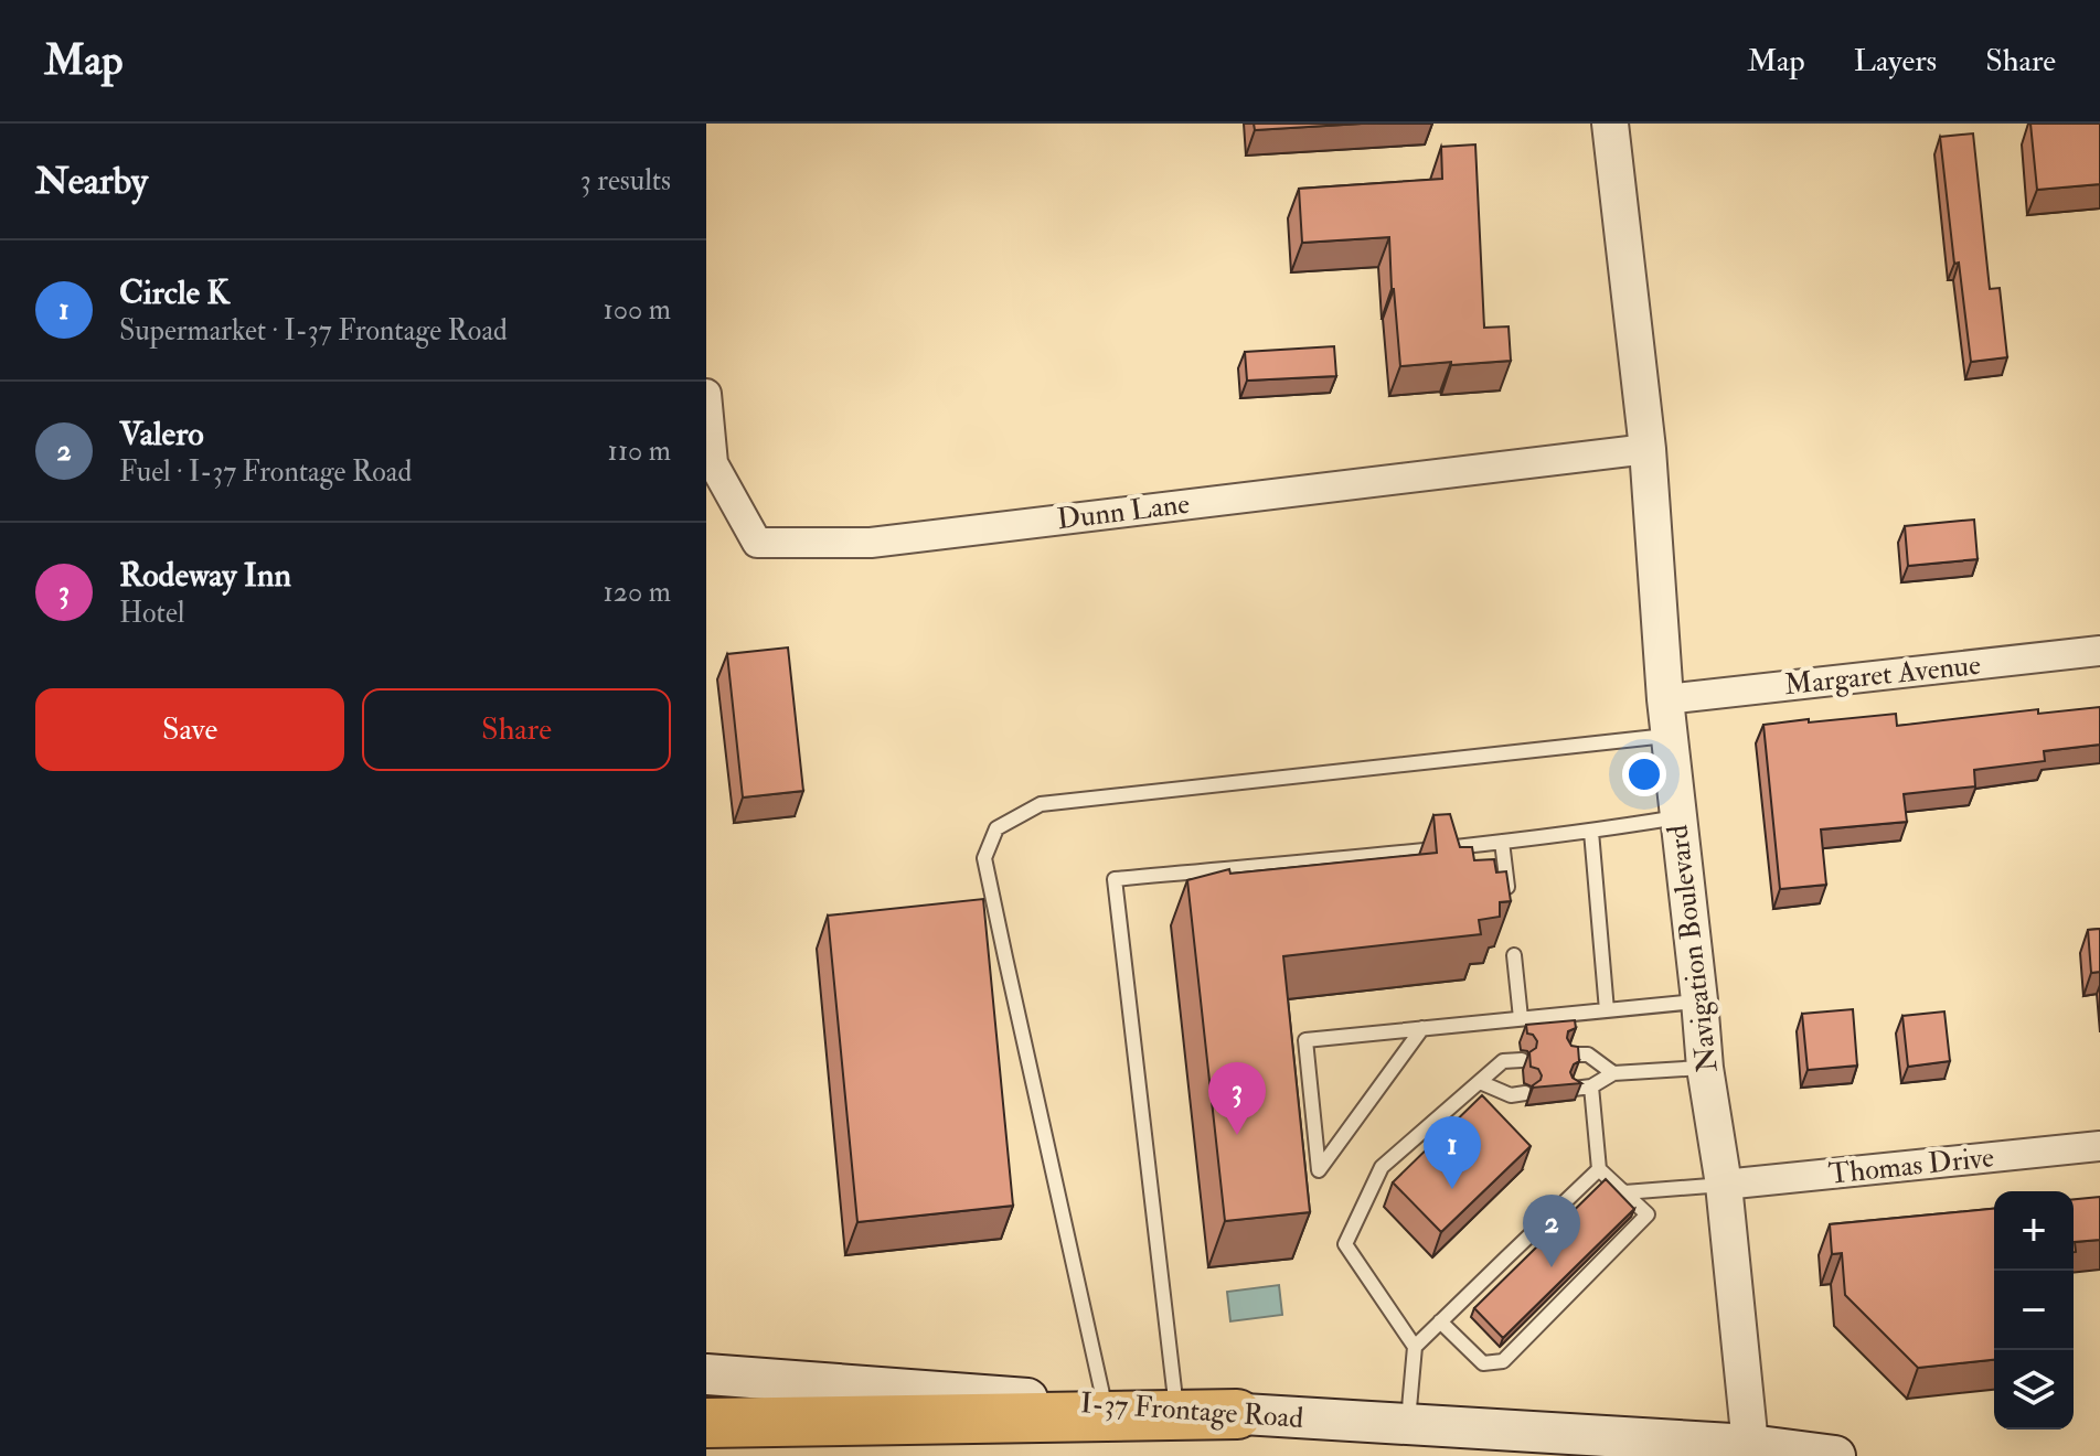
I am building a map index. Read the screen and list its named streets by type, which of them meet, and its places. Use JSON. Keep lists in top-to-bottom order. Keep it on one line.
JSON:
{"streets":{"main road":["I-37 Frontage Road"],"street":["Dunn Lane","Margaret Avenue","Navigation Boulevard","Thomas Drive"]},"crossings":[["Dunn Lane","Navigation Boulevard"],["Margaret Avenue","Navigation Boulevard"],["Navigation Boulevard","Thomas Drive"],["Navigation Boulevard","I-37 Frontage Road"]],"page":{"header":"Map","nav":["Map","Layers","Share"],"heading":["Nearby","3 results"],"list":[{"mark":"1","name":"Circle K","note":"Supermarket · I-37 Frontage Road","value":"100 m"},{"mark":"2","name":"Valero","note":"Fuel · I-37 Frontage Road","value":"110 m"},{"mark":"3","name":"Rodeway Inn","note":"Hotel","value":"120 m"}],"buttons":["Save","Share"],"pins":["3","1","2"],"map_buttons":["+","−"]}}
